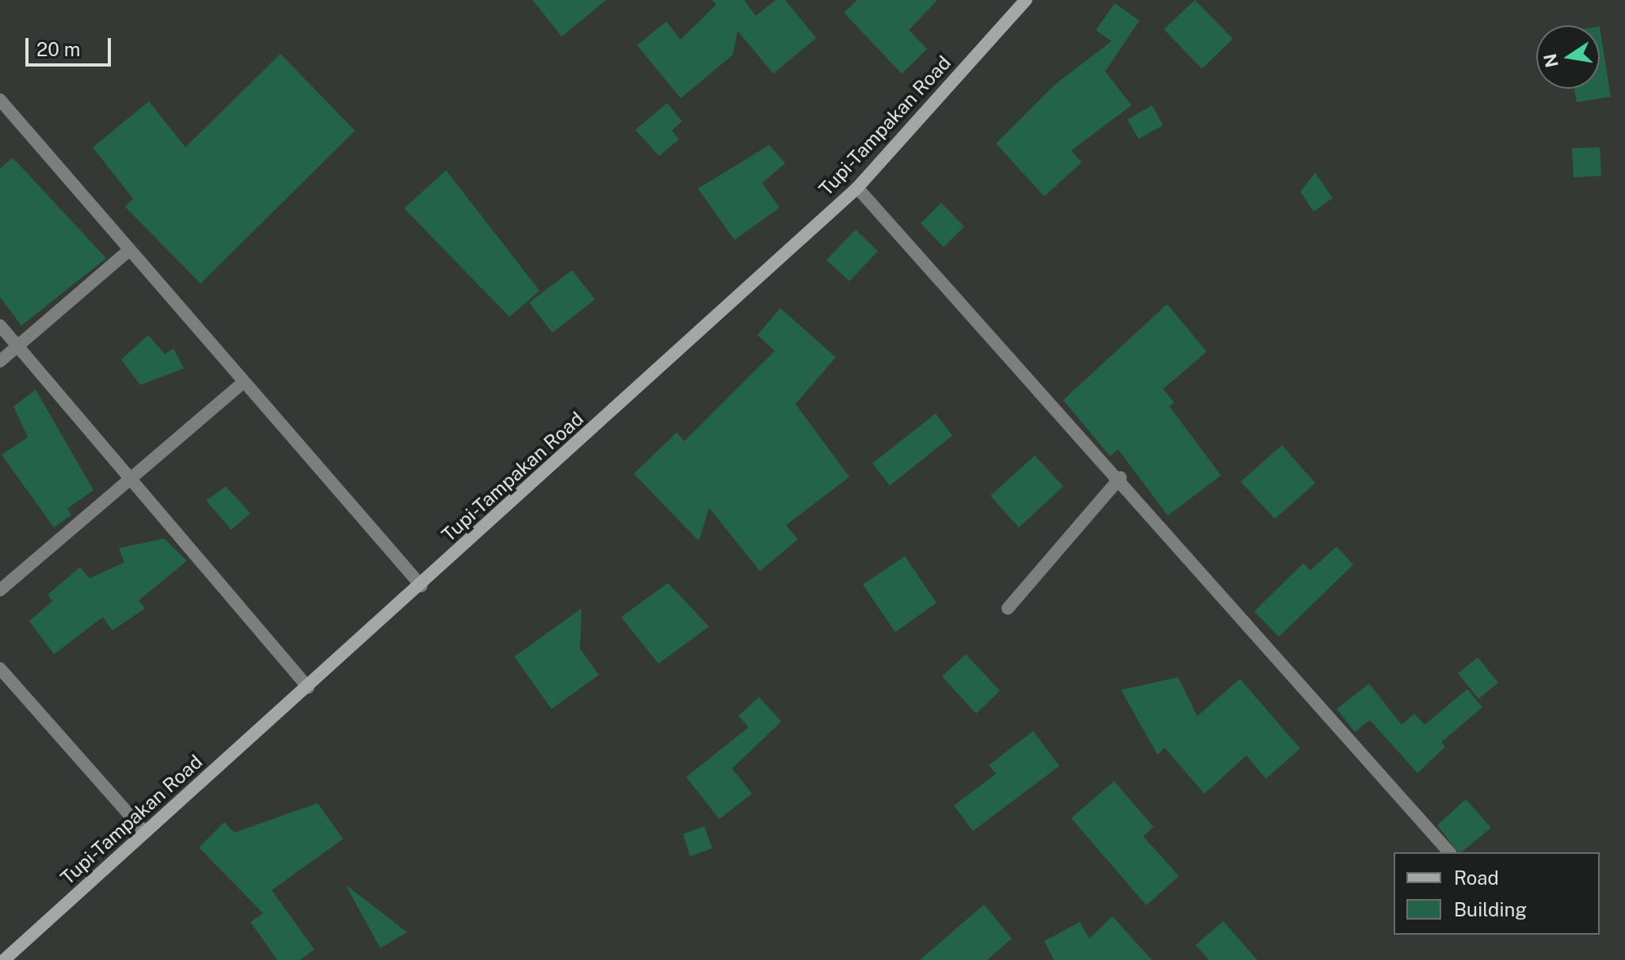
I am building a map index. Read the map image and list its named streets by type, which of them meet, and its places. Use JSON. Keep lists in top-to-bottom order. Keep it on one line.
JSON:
{"streets":{"main road":["Tupi-Tampakan Road"]},"legend":["Road","Building"],"scale_bar":"20 m","north":"left"}
